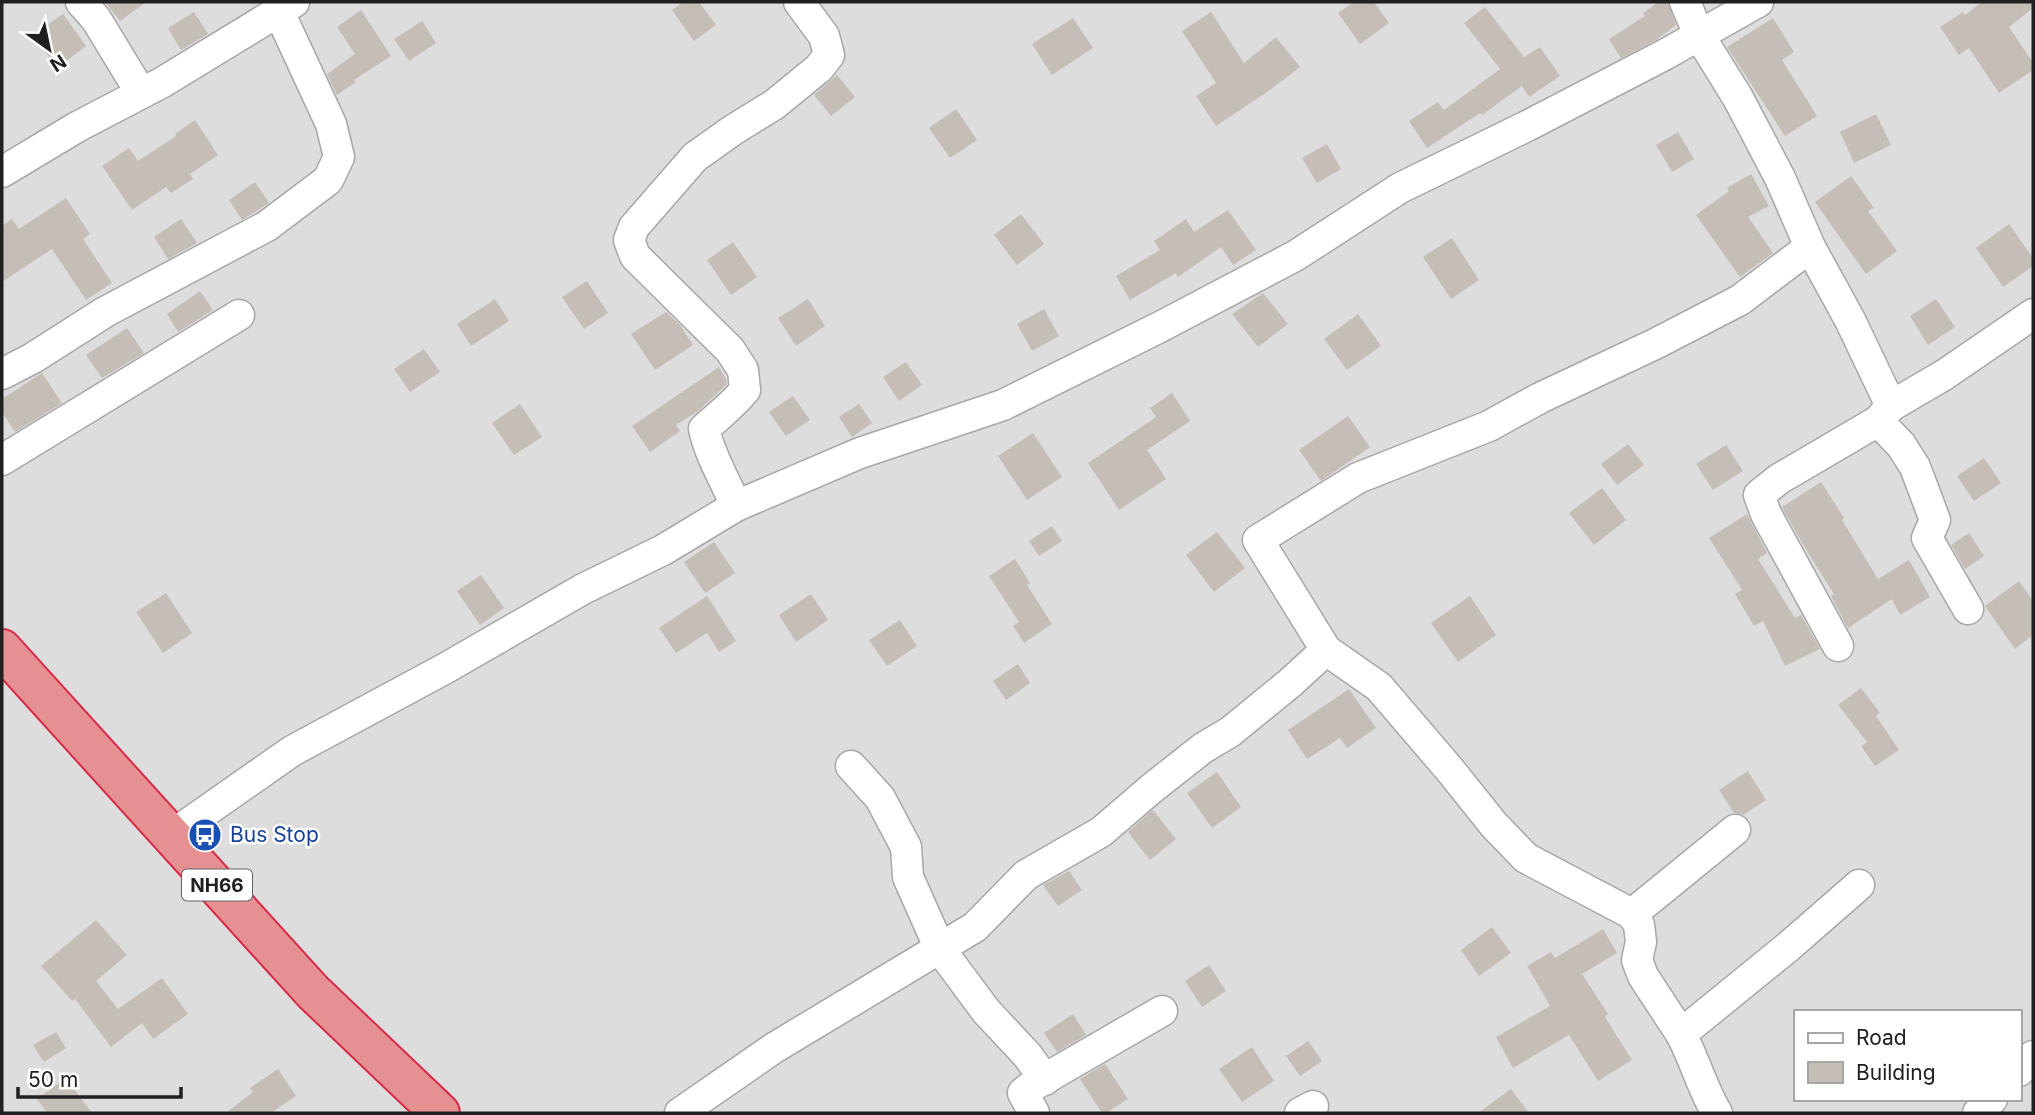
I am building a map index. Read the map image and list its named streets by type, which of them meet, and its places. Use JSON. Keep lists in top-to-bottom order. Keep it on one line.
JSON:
{"streets":{"highway":["NH66"]},"places":{"bus stop":["Bus Stop"]},"legend":["Road","Building"],"scale_bar":"50 m","north":"bottom right"}
